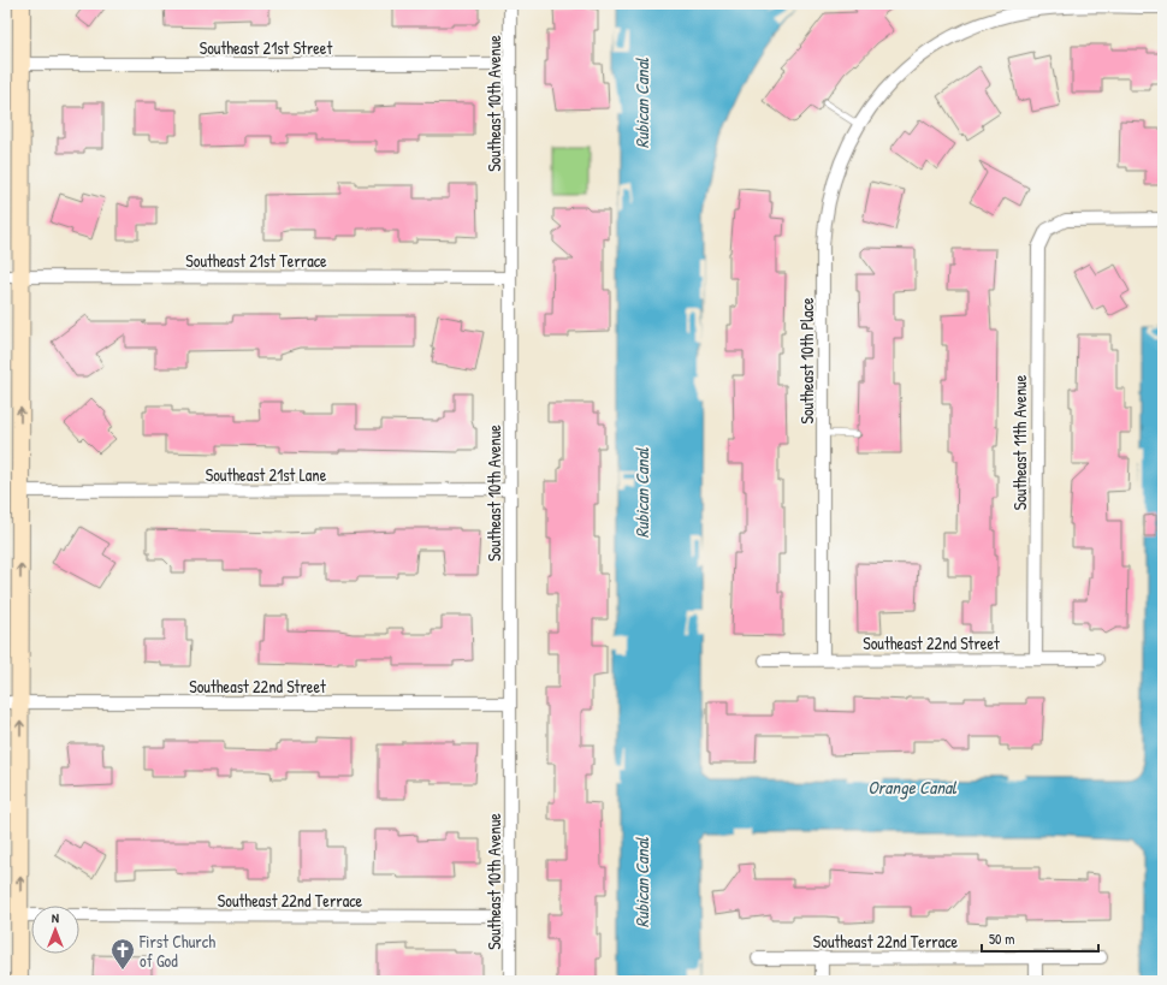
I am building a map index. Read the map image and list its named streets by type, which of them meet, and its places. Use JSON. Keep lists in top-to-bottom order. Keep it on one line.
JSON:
{"streets":{"street":["Southeast 21st Street","Southeast 10th Avenue","Southeast 21st Terrace","Southeast 10th Place","Southeast 11th Avenue","Southeast 21st Lane","Southeast 22nd Street","Southeast 22nd Terrace"]},"crossings":[["Southeast 21st Street","Southeast 10th Avenue"],["Southeast 10th Avenue","Southeast 21st Terrace"],["Southeast 10th Avenue","Southeast 21st Lane"],["Southeast 10th Avenue","Southeast 22nd Street"],["Southeast 10th Avenue","Southeast 22nd Terrace"],["Southeast 10th Place","Southeast 22nd Street"],["Southeast 11th Avenue","Southeast 22nd Street"]],"water":["Rubican Canal","Orange Canal"],"places":{"church":["First Church of God"]},"scale_bar":"50 m","north":"top"}
